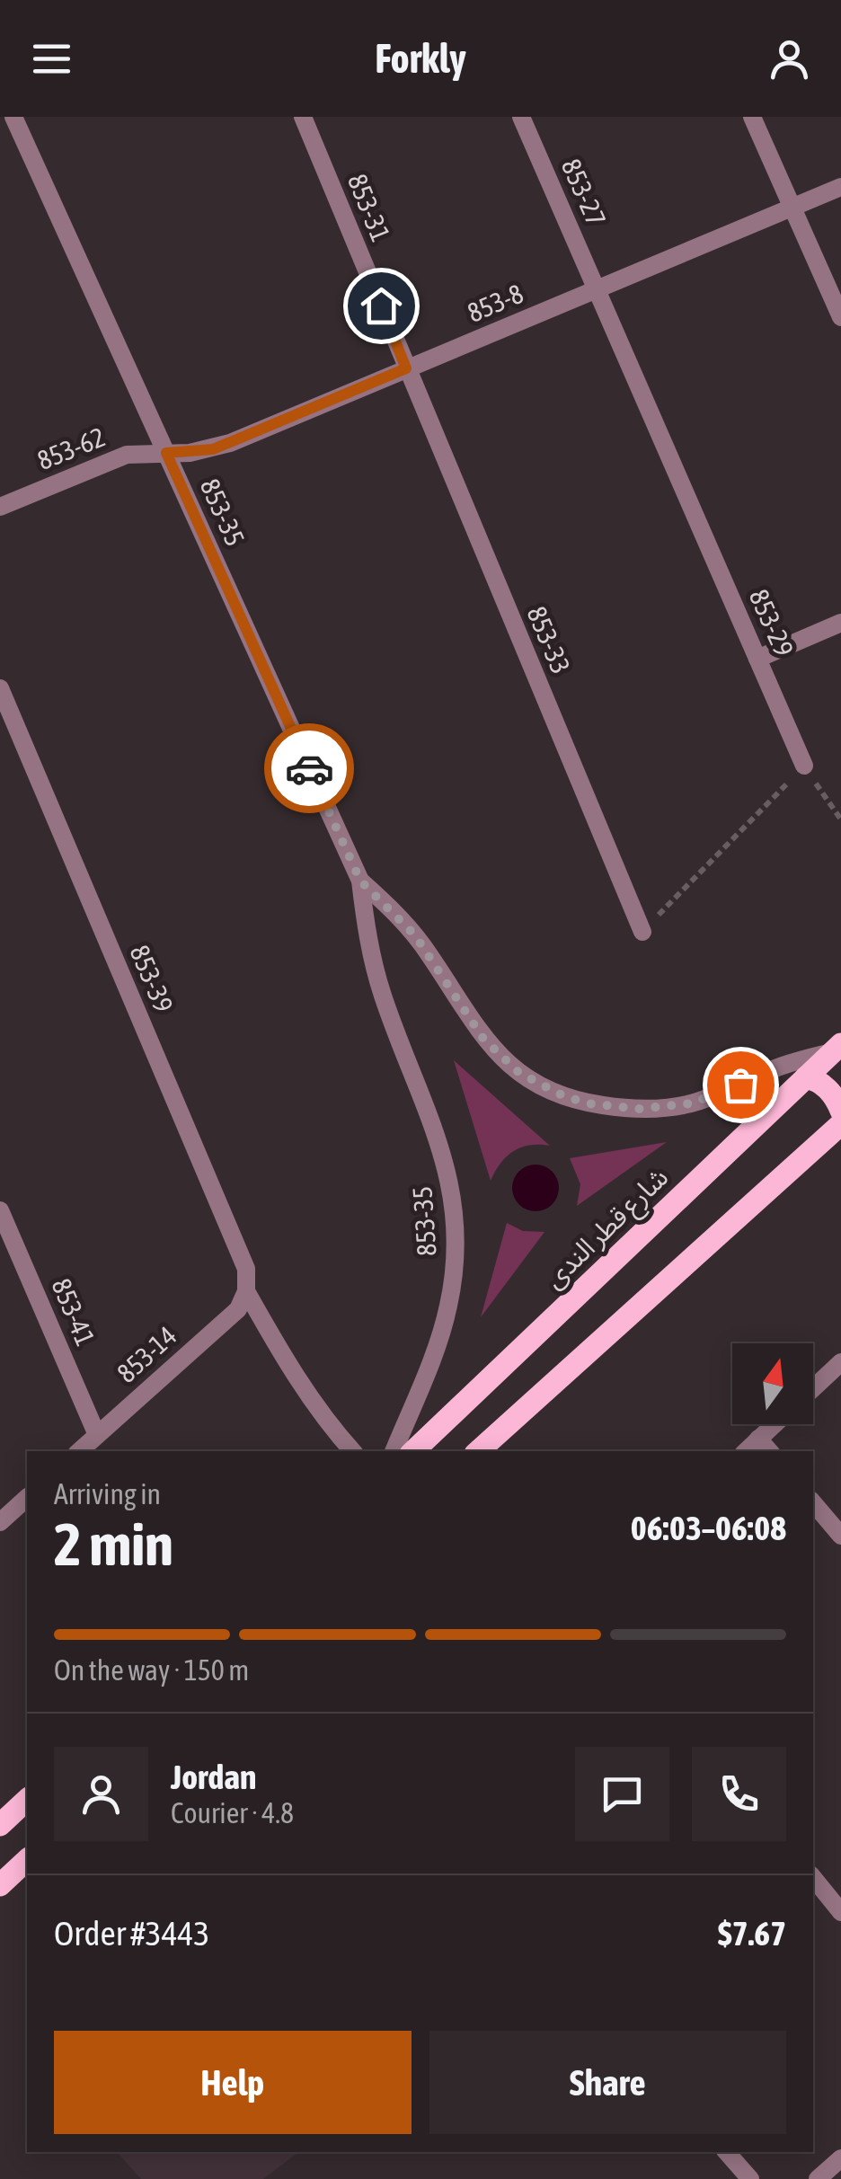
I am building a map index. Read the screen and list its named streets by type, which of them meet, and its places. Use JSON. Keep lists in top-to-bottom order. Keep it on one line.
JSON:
{"streets":{"main road":["شارع قطر الندى"],"street":["853-27","853-31","853-8","853-62","853-35","853-29","853-33","853-39","853-41","853-14"]},"crossings":[["853-27","853-8"],["853-27","853-29"],["853-31","853-8"],["853-31","853-33"],["853-8","853-62"],["853-8","853-35"],["853-8","853-29"],["853-8","853-33"],["853-62","853-35"],["853-35","شارع قطر الندى"],["853-39","853-14"],["853-41","853-14"]],"north":"top","page":{"header":"Forkly","heading":["2 min","Arriving in","06:03–06:08"],"panel":["Jordan","Courier · 4.8","Order #3443","$7.67"],"bar":"On the way · 150 m","buttons":["Help","Share"]}}
